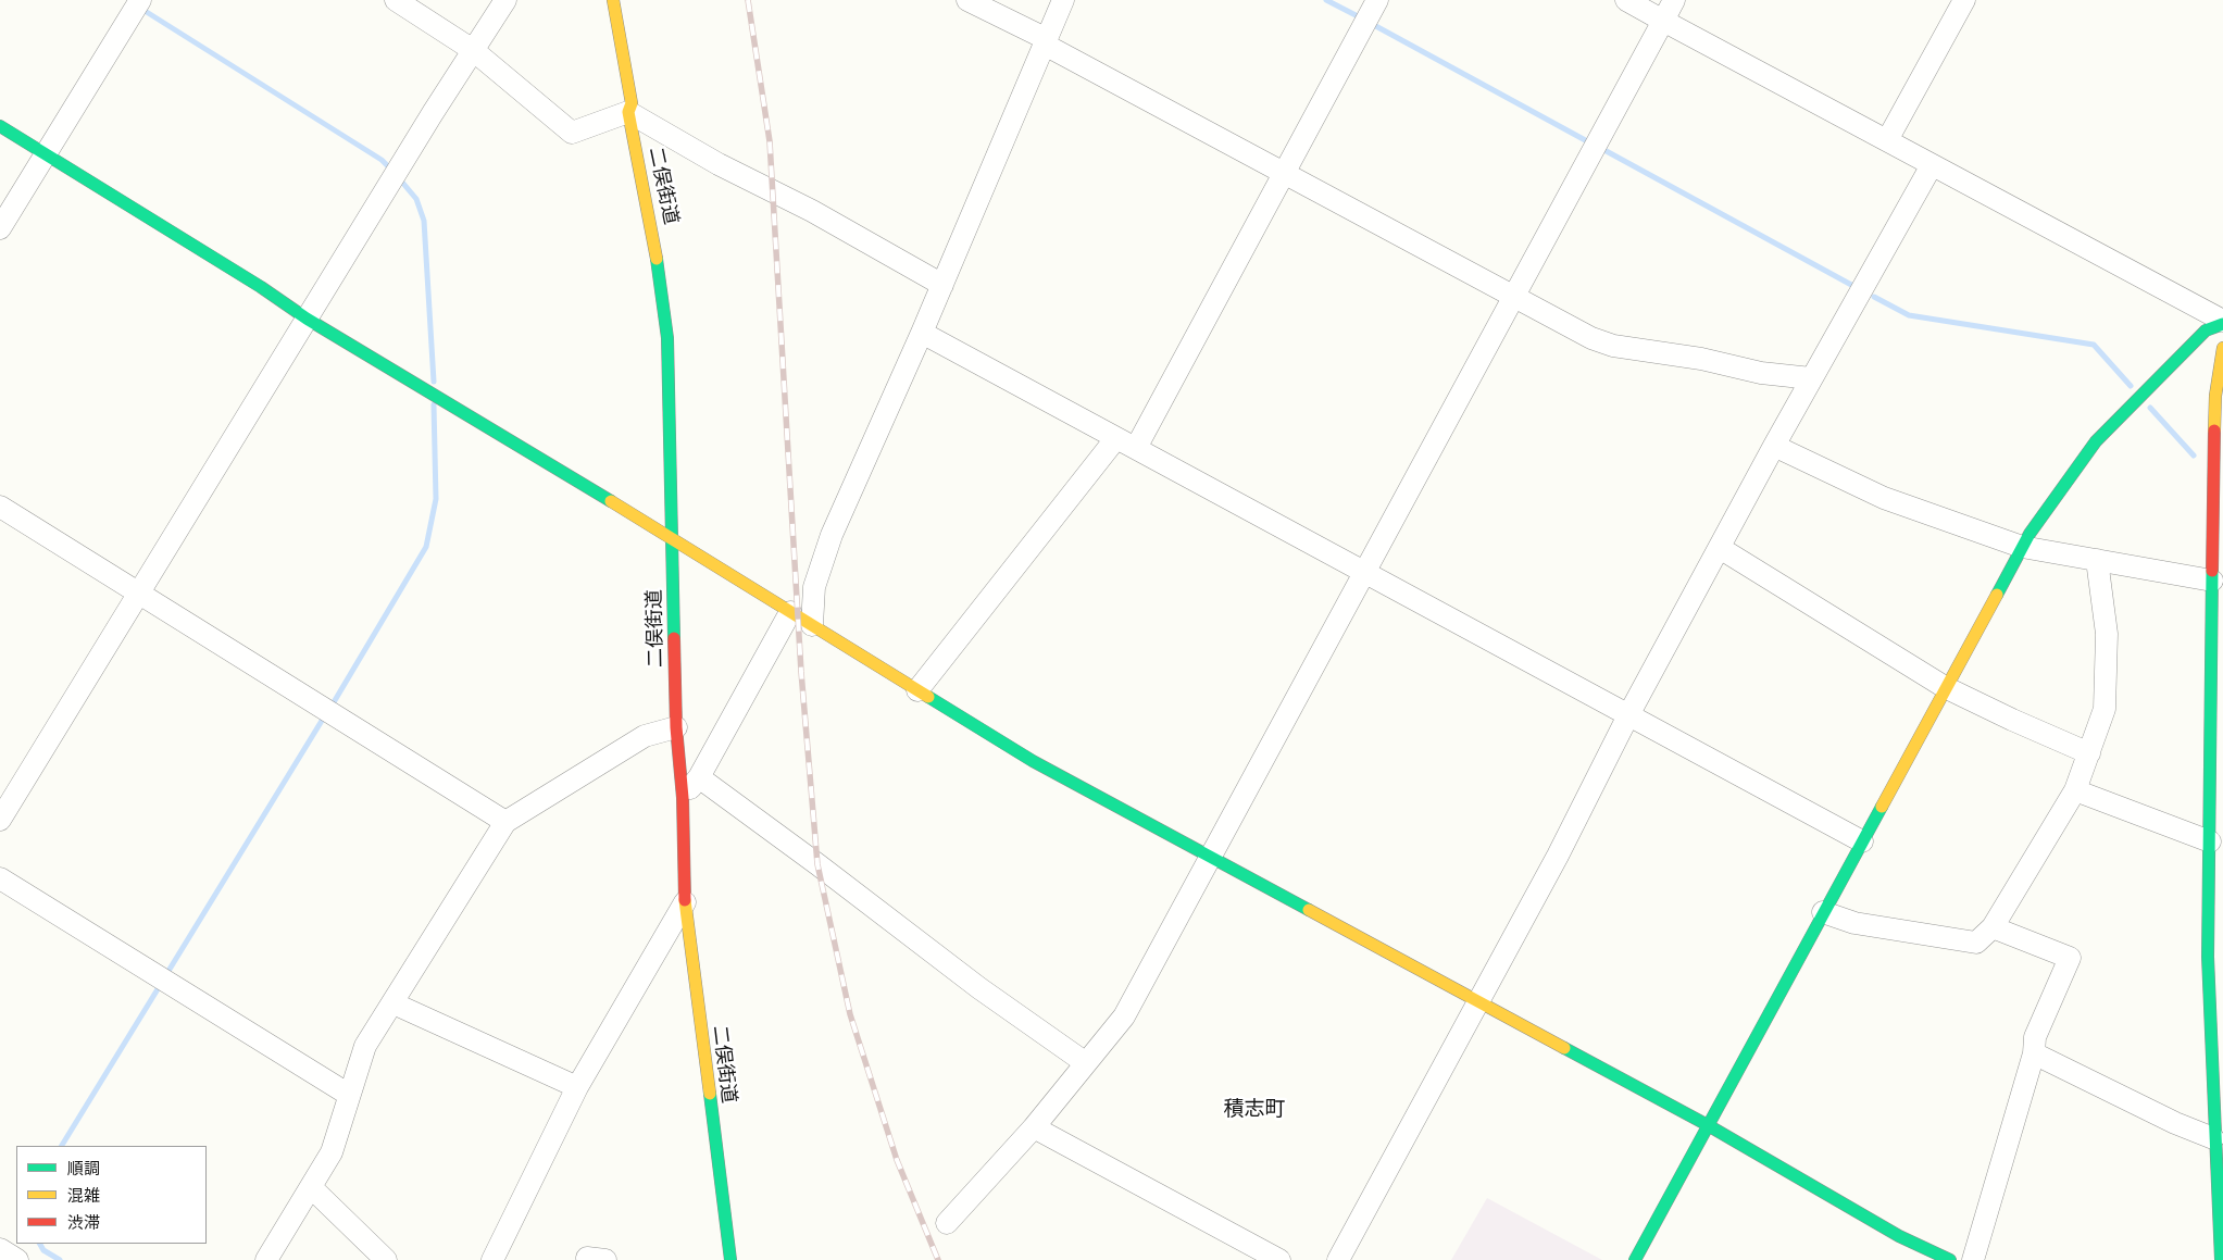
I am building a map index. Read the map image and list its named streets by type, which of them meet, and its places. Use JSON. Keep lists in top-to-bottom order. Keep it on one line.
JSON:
{"streets":{"street":["二俣街道"]},"districts":["積志町"],"legend":["順調","混雑","渋滞"]}
